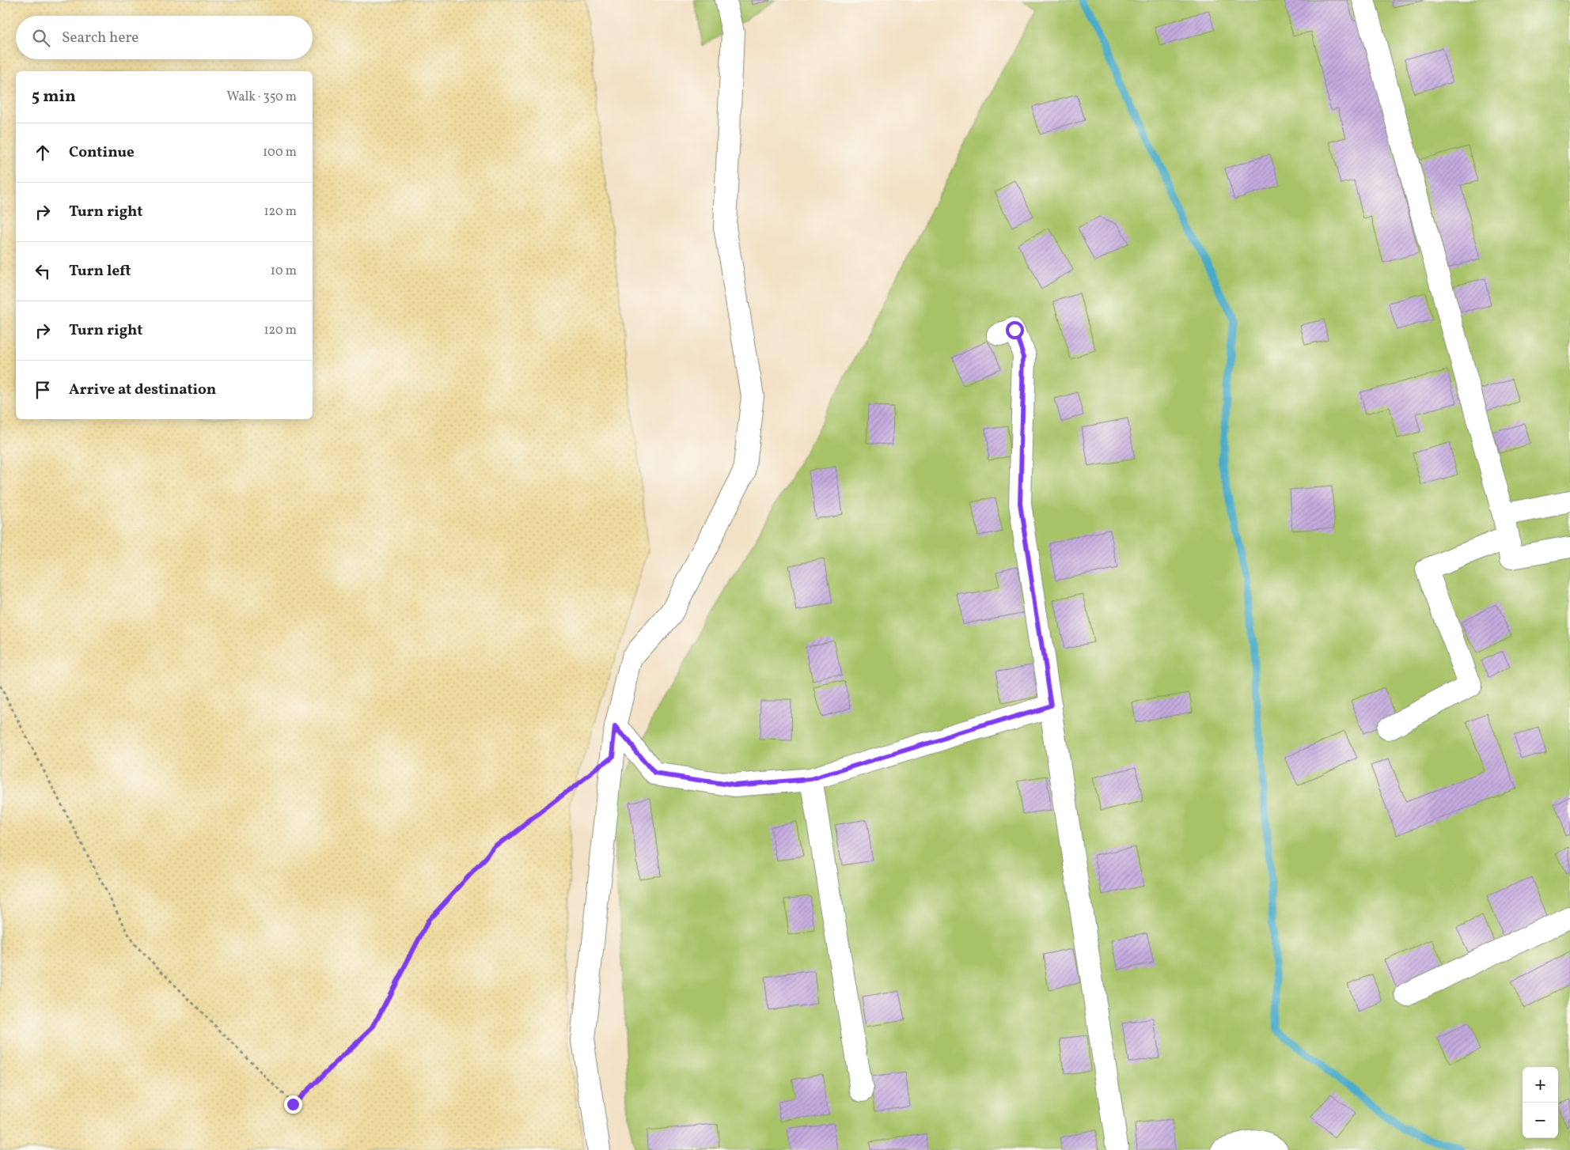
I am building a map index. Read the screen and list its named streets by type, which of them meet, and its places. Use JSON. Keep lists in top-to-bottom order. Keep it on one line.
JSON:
{"page":{"search":"Search here","heading":["5 min","Walk · 350 m"],"list":[["Continue","100 m"],["Turn right","120 m"],["Turn left","10 m"],["Turn right","120 m"],"Arrive at destination"],"map_buttons":["+","−"]}}
